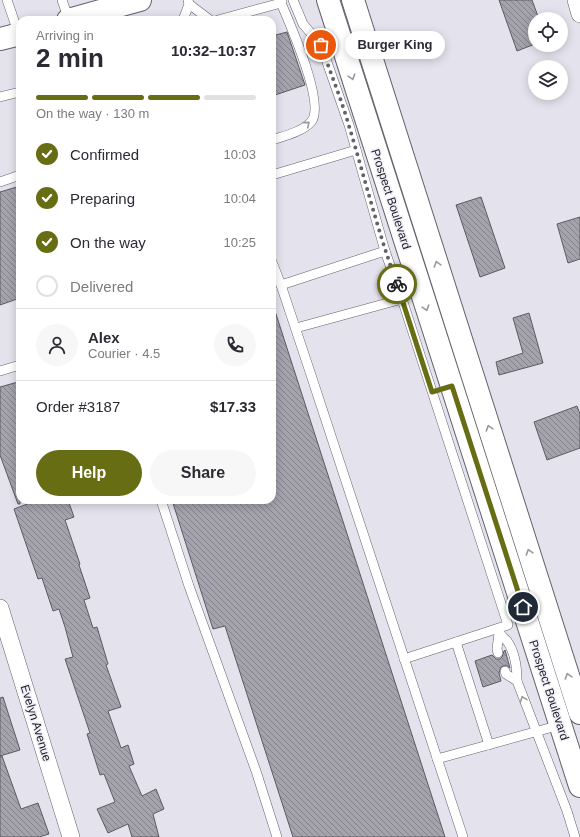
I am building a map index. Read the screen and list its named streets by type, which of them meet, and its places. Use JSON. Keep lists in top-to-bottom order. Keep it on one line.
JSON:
{"streets":{"main road":["Prospect Boulevard"],"street":["Evelyn Avenue"]},"places":["Burger King"],"page":{"heading":["2 min","Arriving in","10:32–10:37"],"panel":["Alex","Courier · 4.5","Order #3187","$17.33"],"bubble":"Burger King","bar":"On the way · 130 m","list":[["Confirmed","10:03"],["Preparing","10:04"],["On the way","10:25"],"Delivered"],"buttons":["Help","Share"]}}
